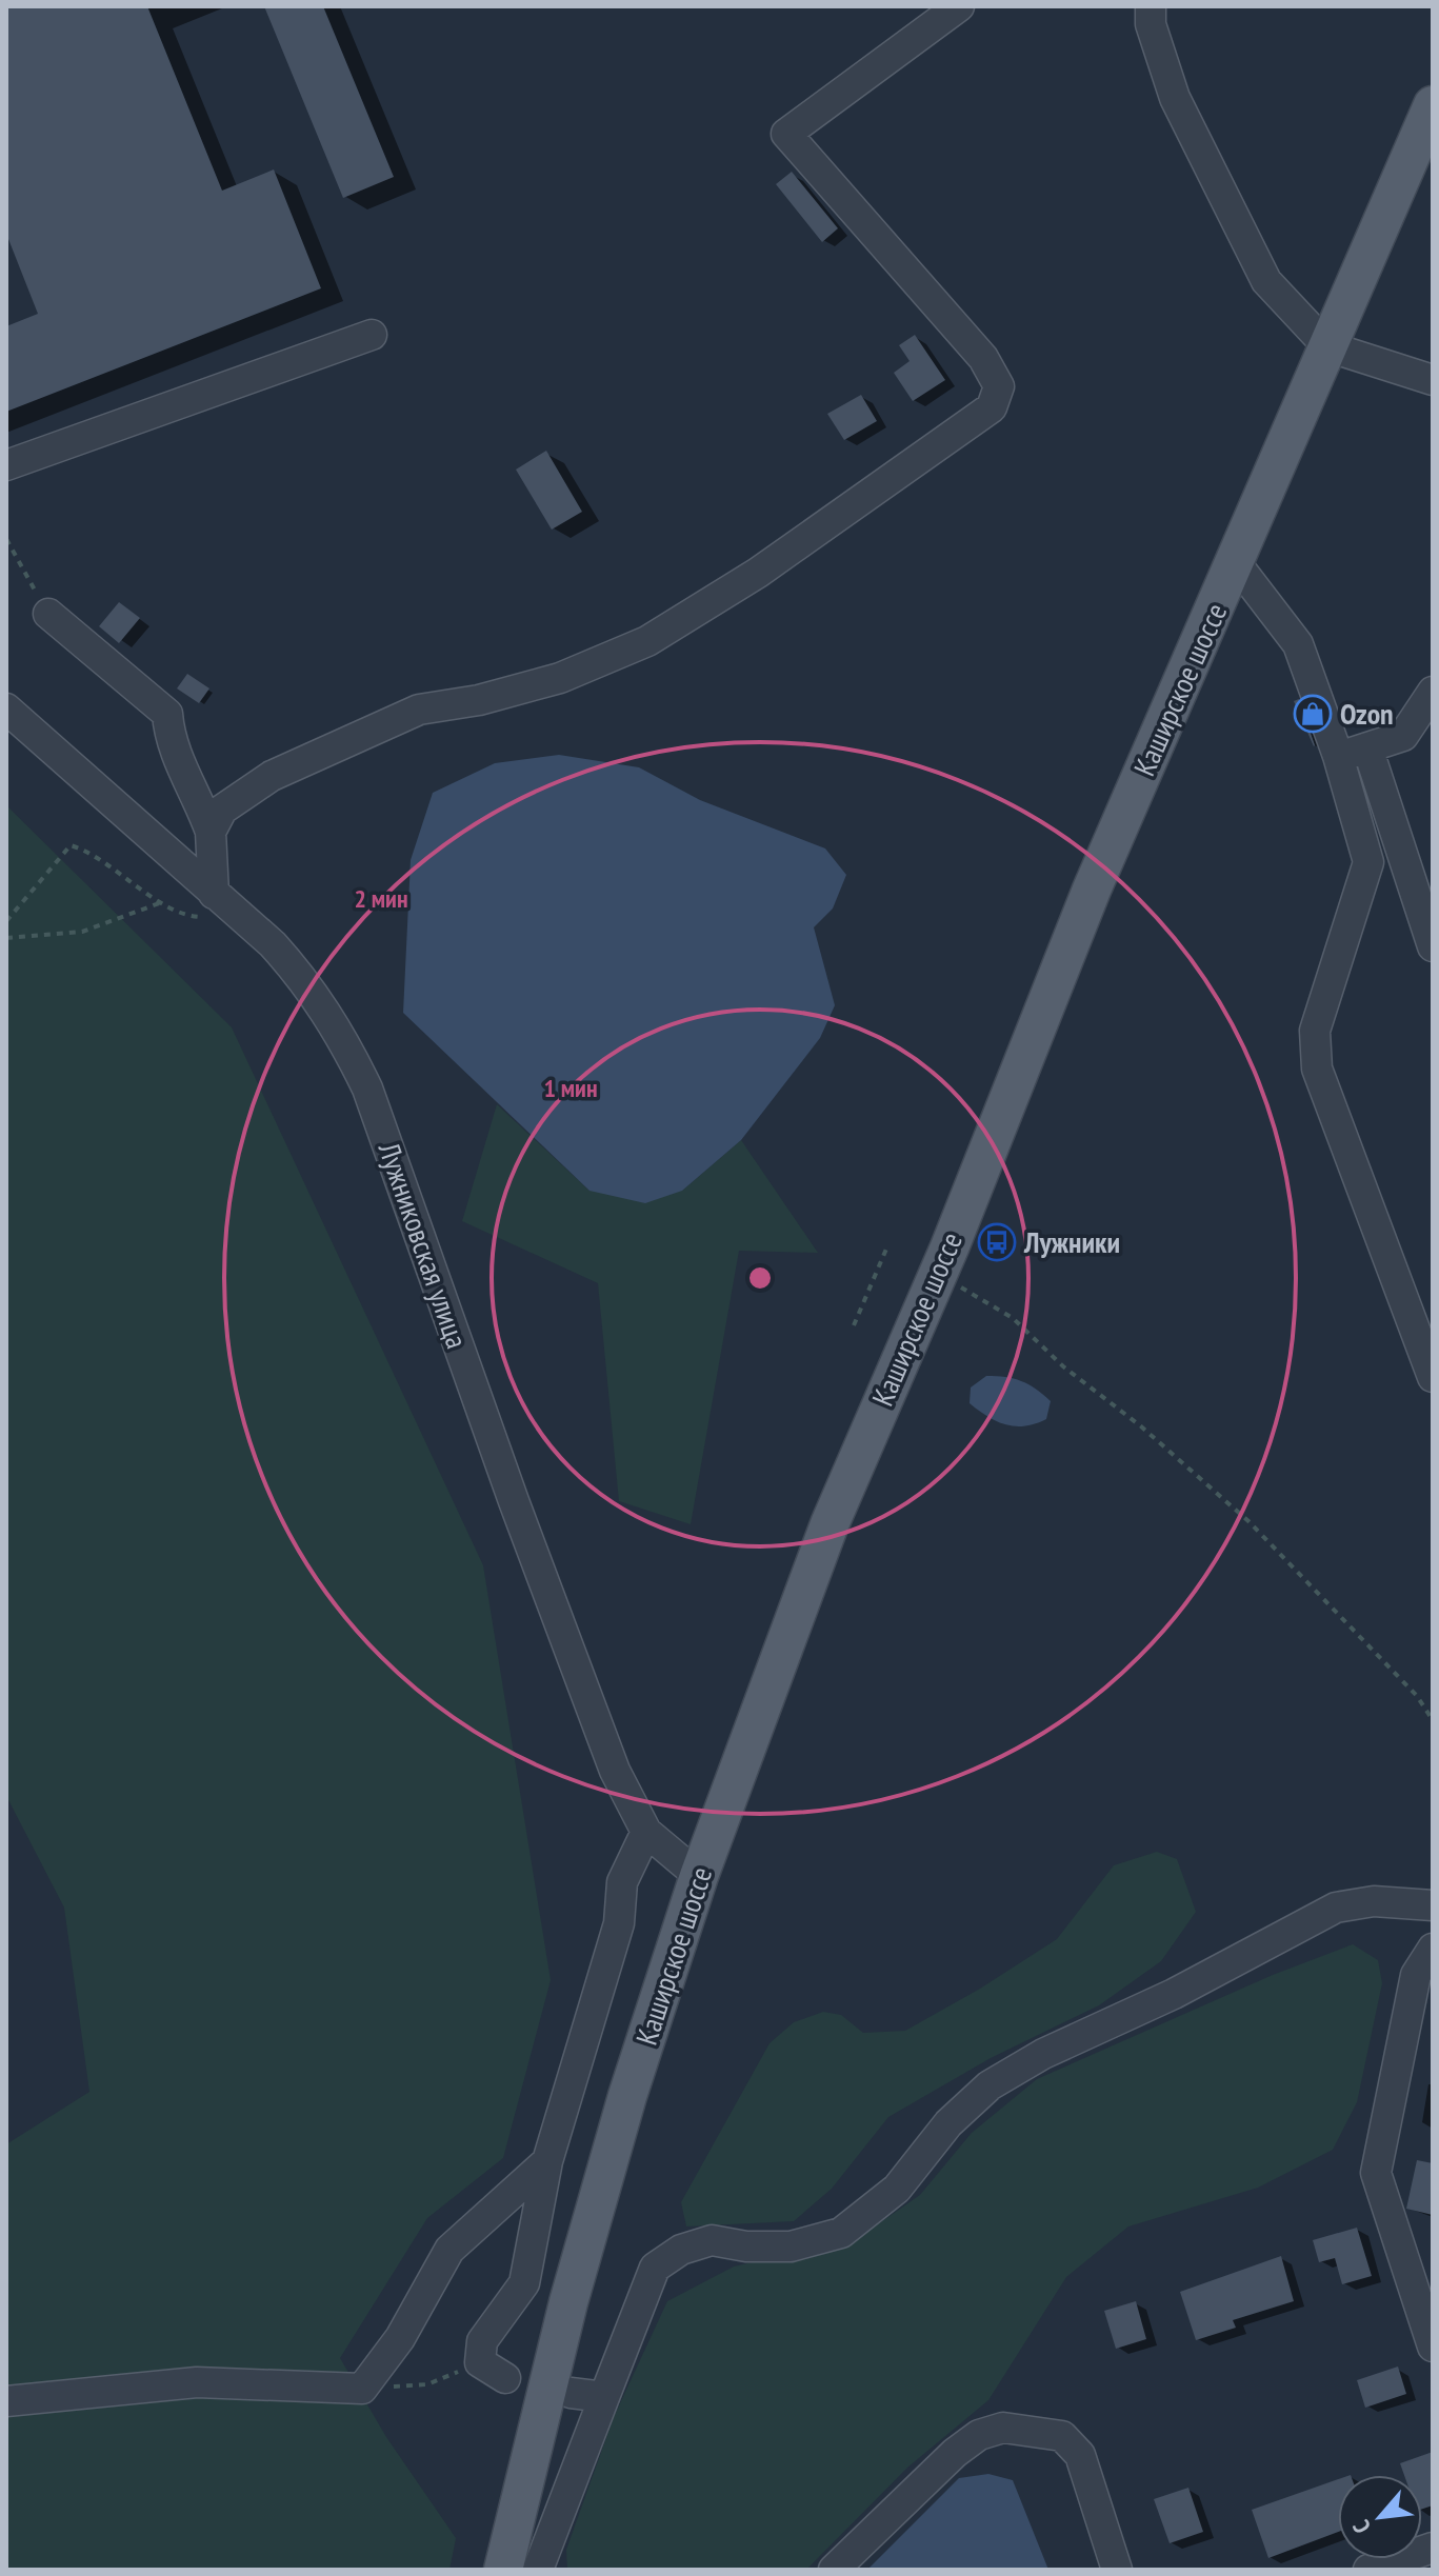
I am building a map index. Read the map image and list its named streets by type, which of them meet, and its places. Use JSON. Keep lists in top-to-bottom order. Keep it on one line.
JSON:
{"streets":{"main road":["Каширское шоссе"],"street":["Лужниковская улица"]},"crossings":[["Каширское шоссе","Лужниковская улица"]],"places":{"shop":["Ozon"],"bus stop":["Лужники"]},"north":"bottom left","rings":["2 мин","1 мин"]}
